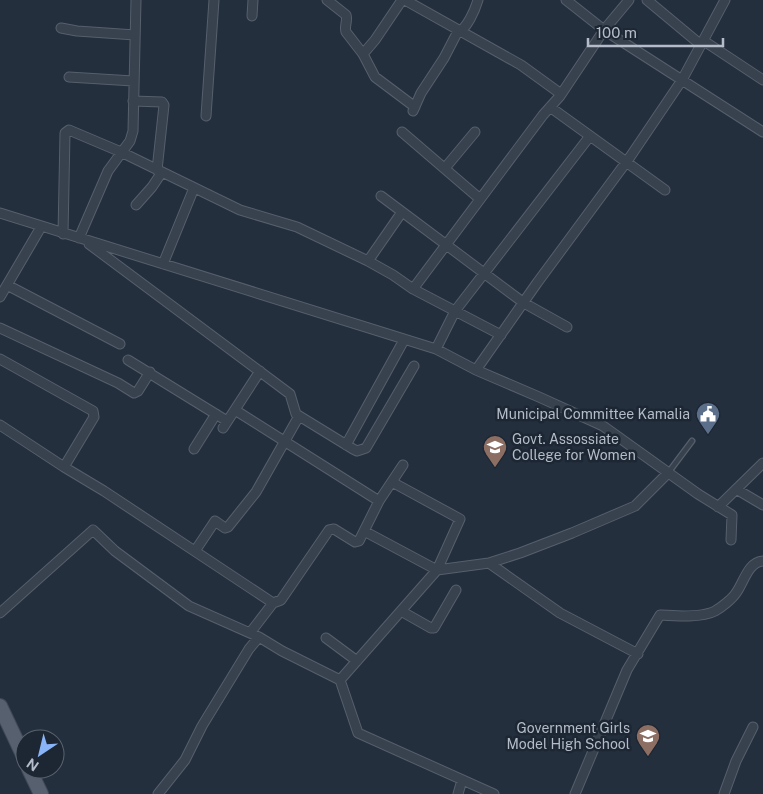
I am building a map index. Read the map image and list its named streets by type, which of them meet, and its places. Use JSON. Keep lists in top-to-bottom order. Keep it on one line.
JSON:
{"places":{"public building":["Municipal Committee Kamalia"],"school or university":["Govt. Assossiate College for Women","Government Girls Model High School"]},"scale_bar":"100 m","north":"bottom left"}
